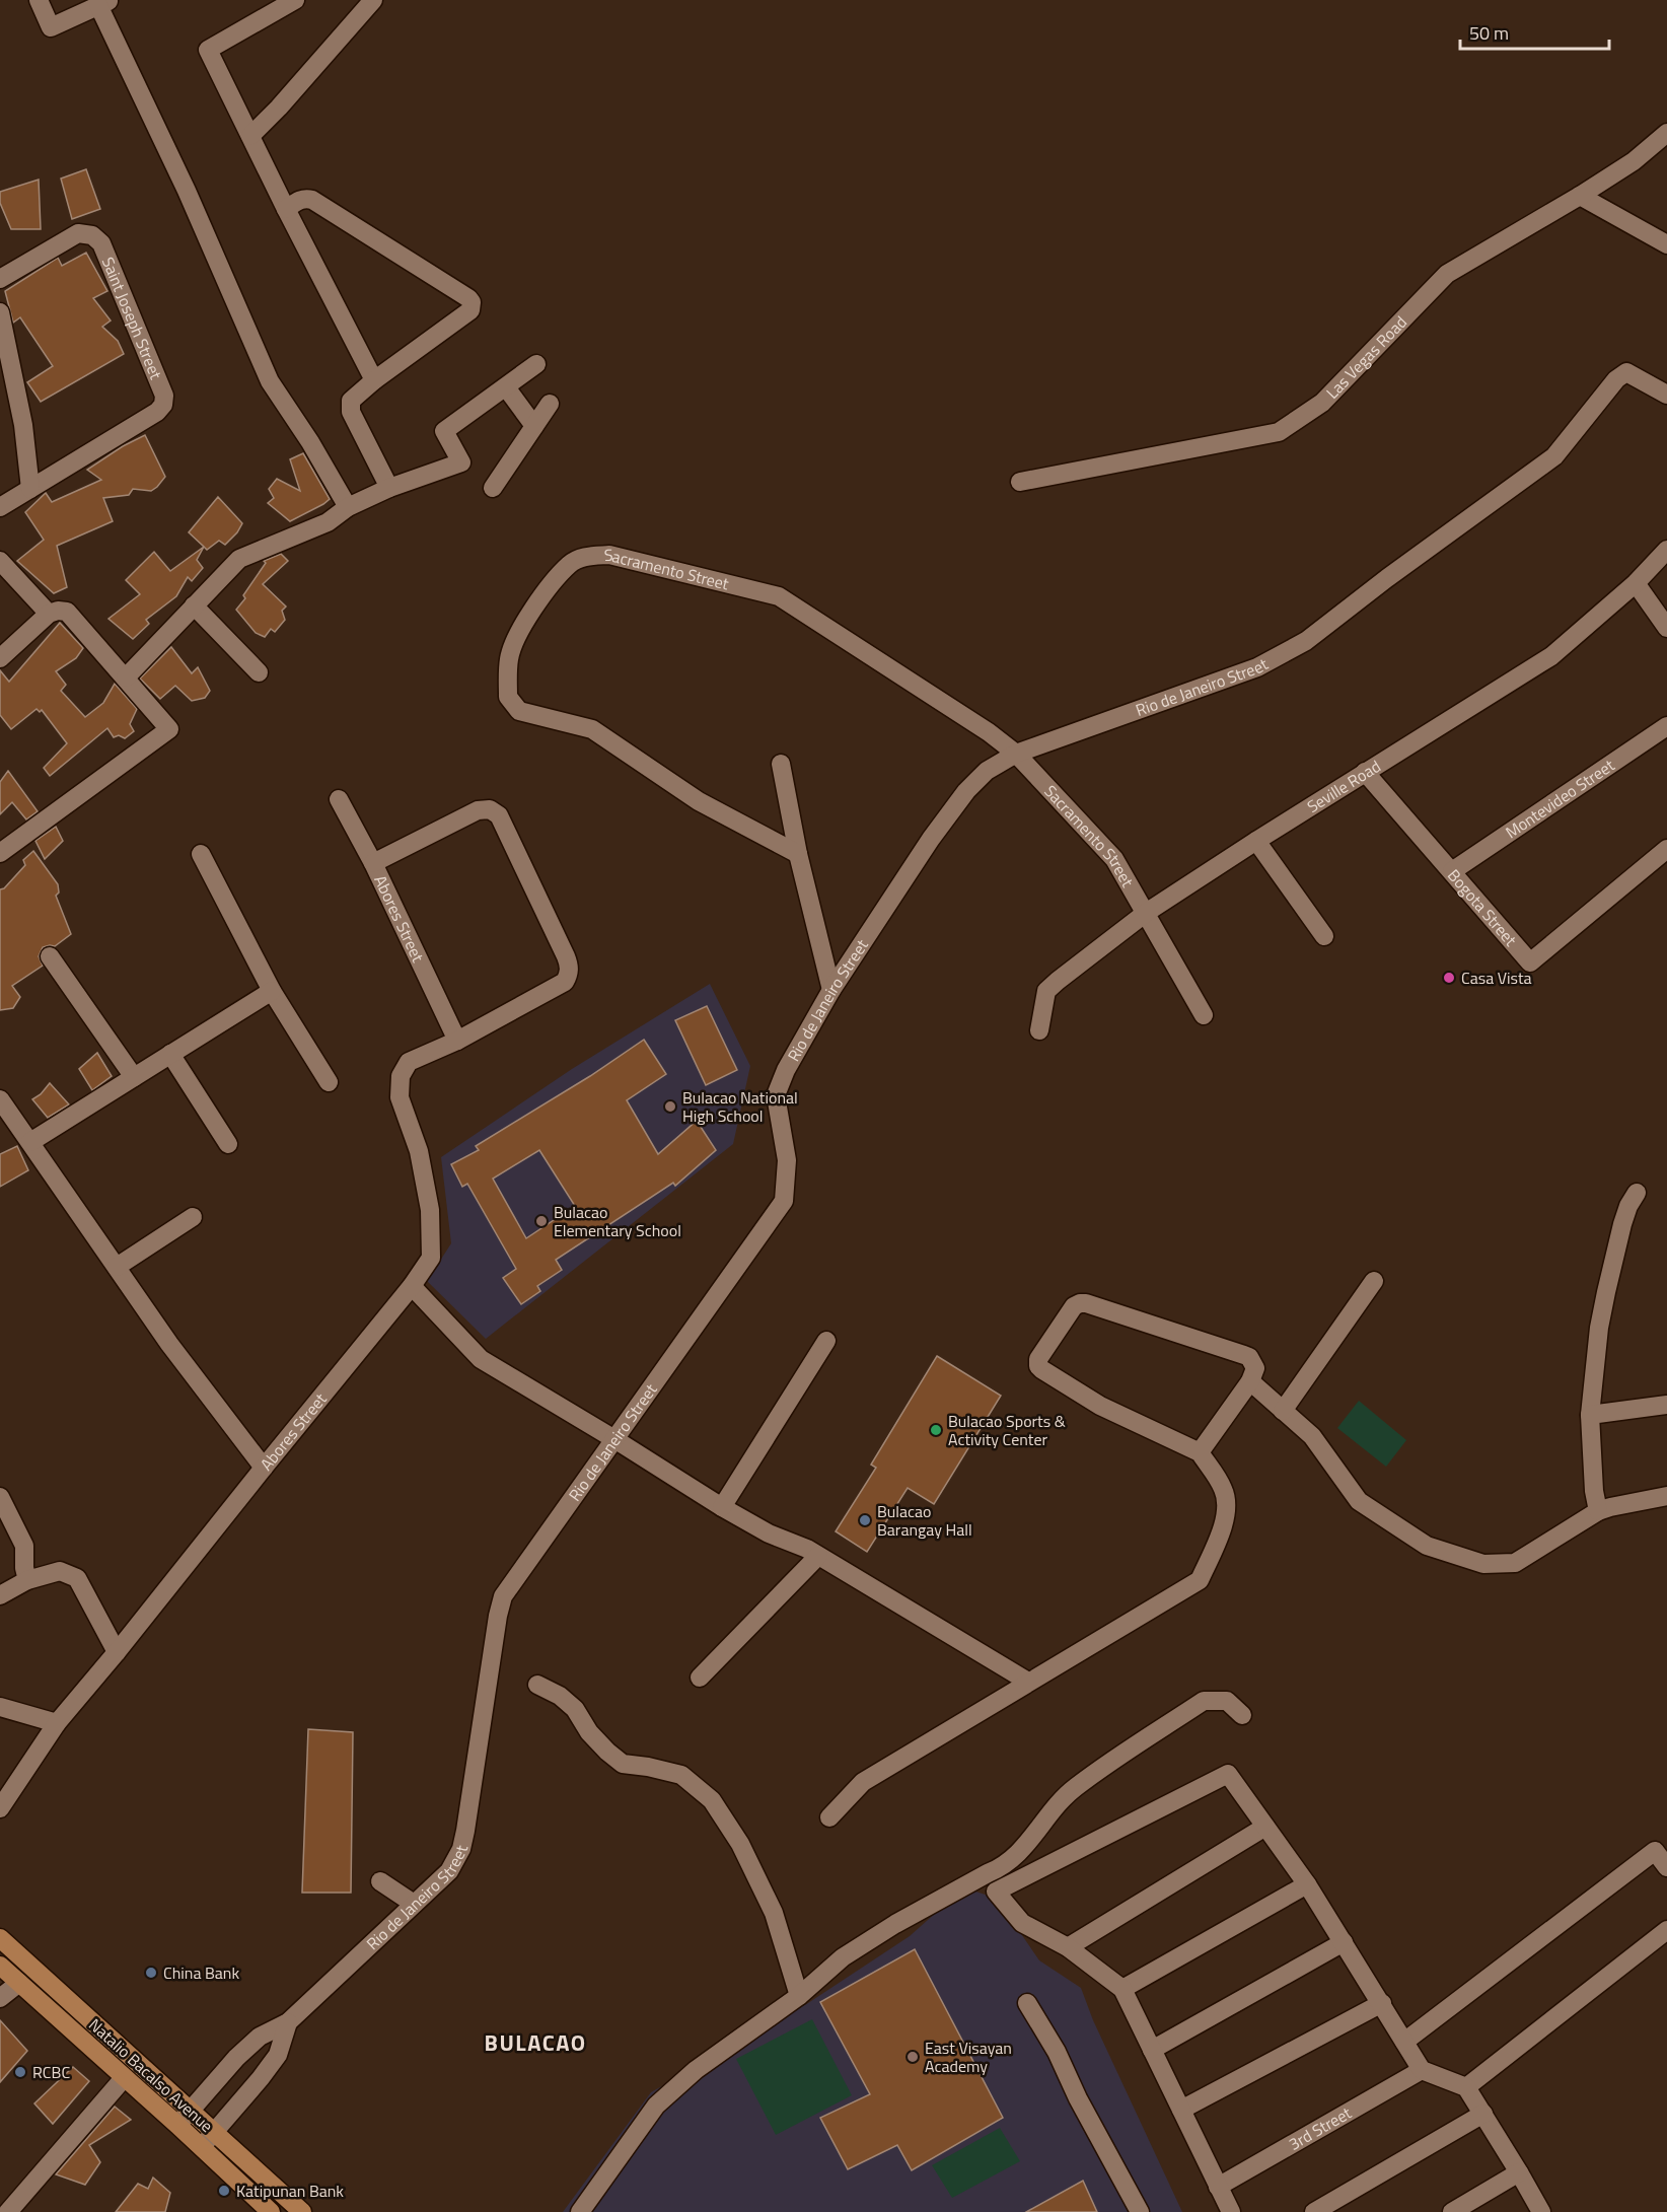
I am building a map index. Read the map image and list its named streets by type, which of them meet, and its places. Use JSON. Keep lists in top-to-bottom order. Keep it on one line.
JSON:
{"streets":{"main road":["Natalio Bacalso Avenue"],"street":["Saint Joseph Street","Las Vegas Road","Sacramento Street","Rio de Janeiro Street","Seville Road","Montevideo Street","Bogota Street","Abores Street","3rd Street"]},"crossings":[["Sacramento Street","Rio de Janeiro Street"],["Sacramento Street","Seville Road"],["Rio de Janeiro Street","Natalio Bacalso Avenue"],["Seville Road","Bogota Street"],["Montevideo Street","Bogota Street"]],"districts":["BULACAO"],"places":["Casa Vista","Bulacao National High School","Bulacao Elementary School","Bulacao Sports & Activity Center","Bulacao Barangay Hall","China Bank","East Visayan Academy","RCBC","Katipunan Bank"],"scale_bar":"50 m"}
